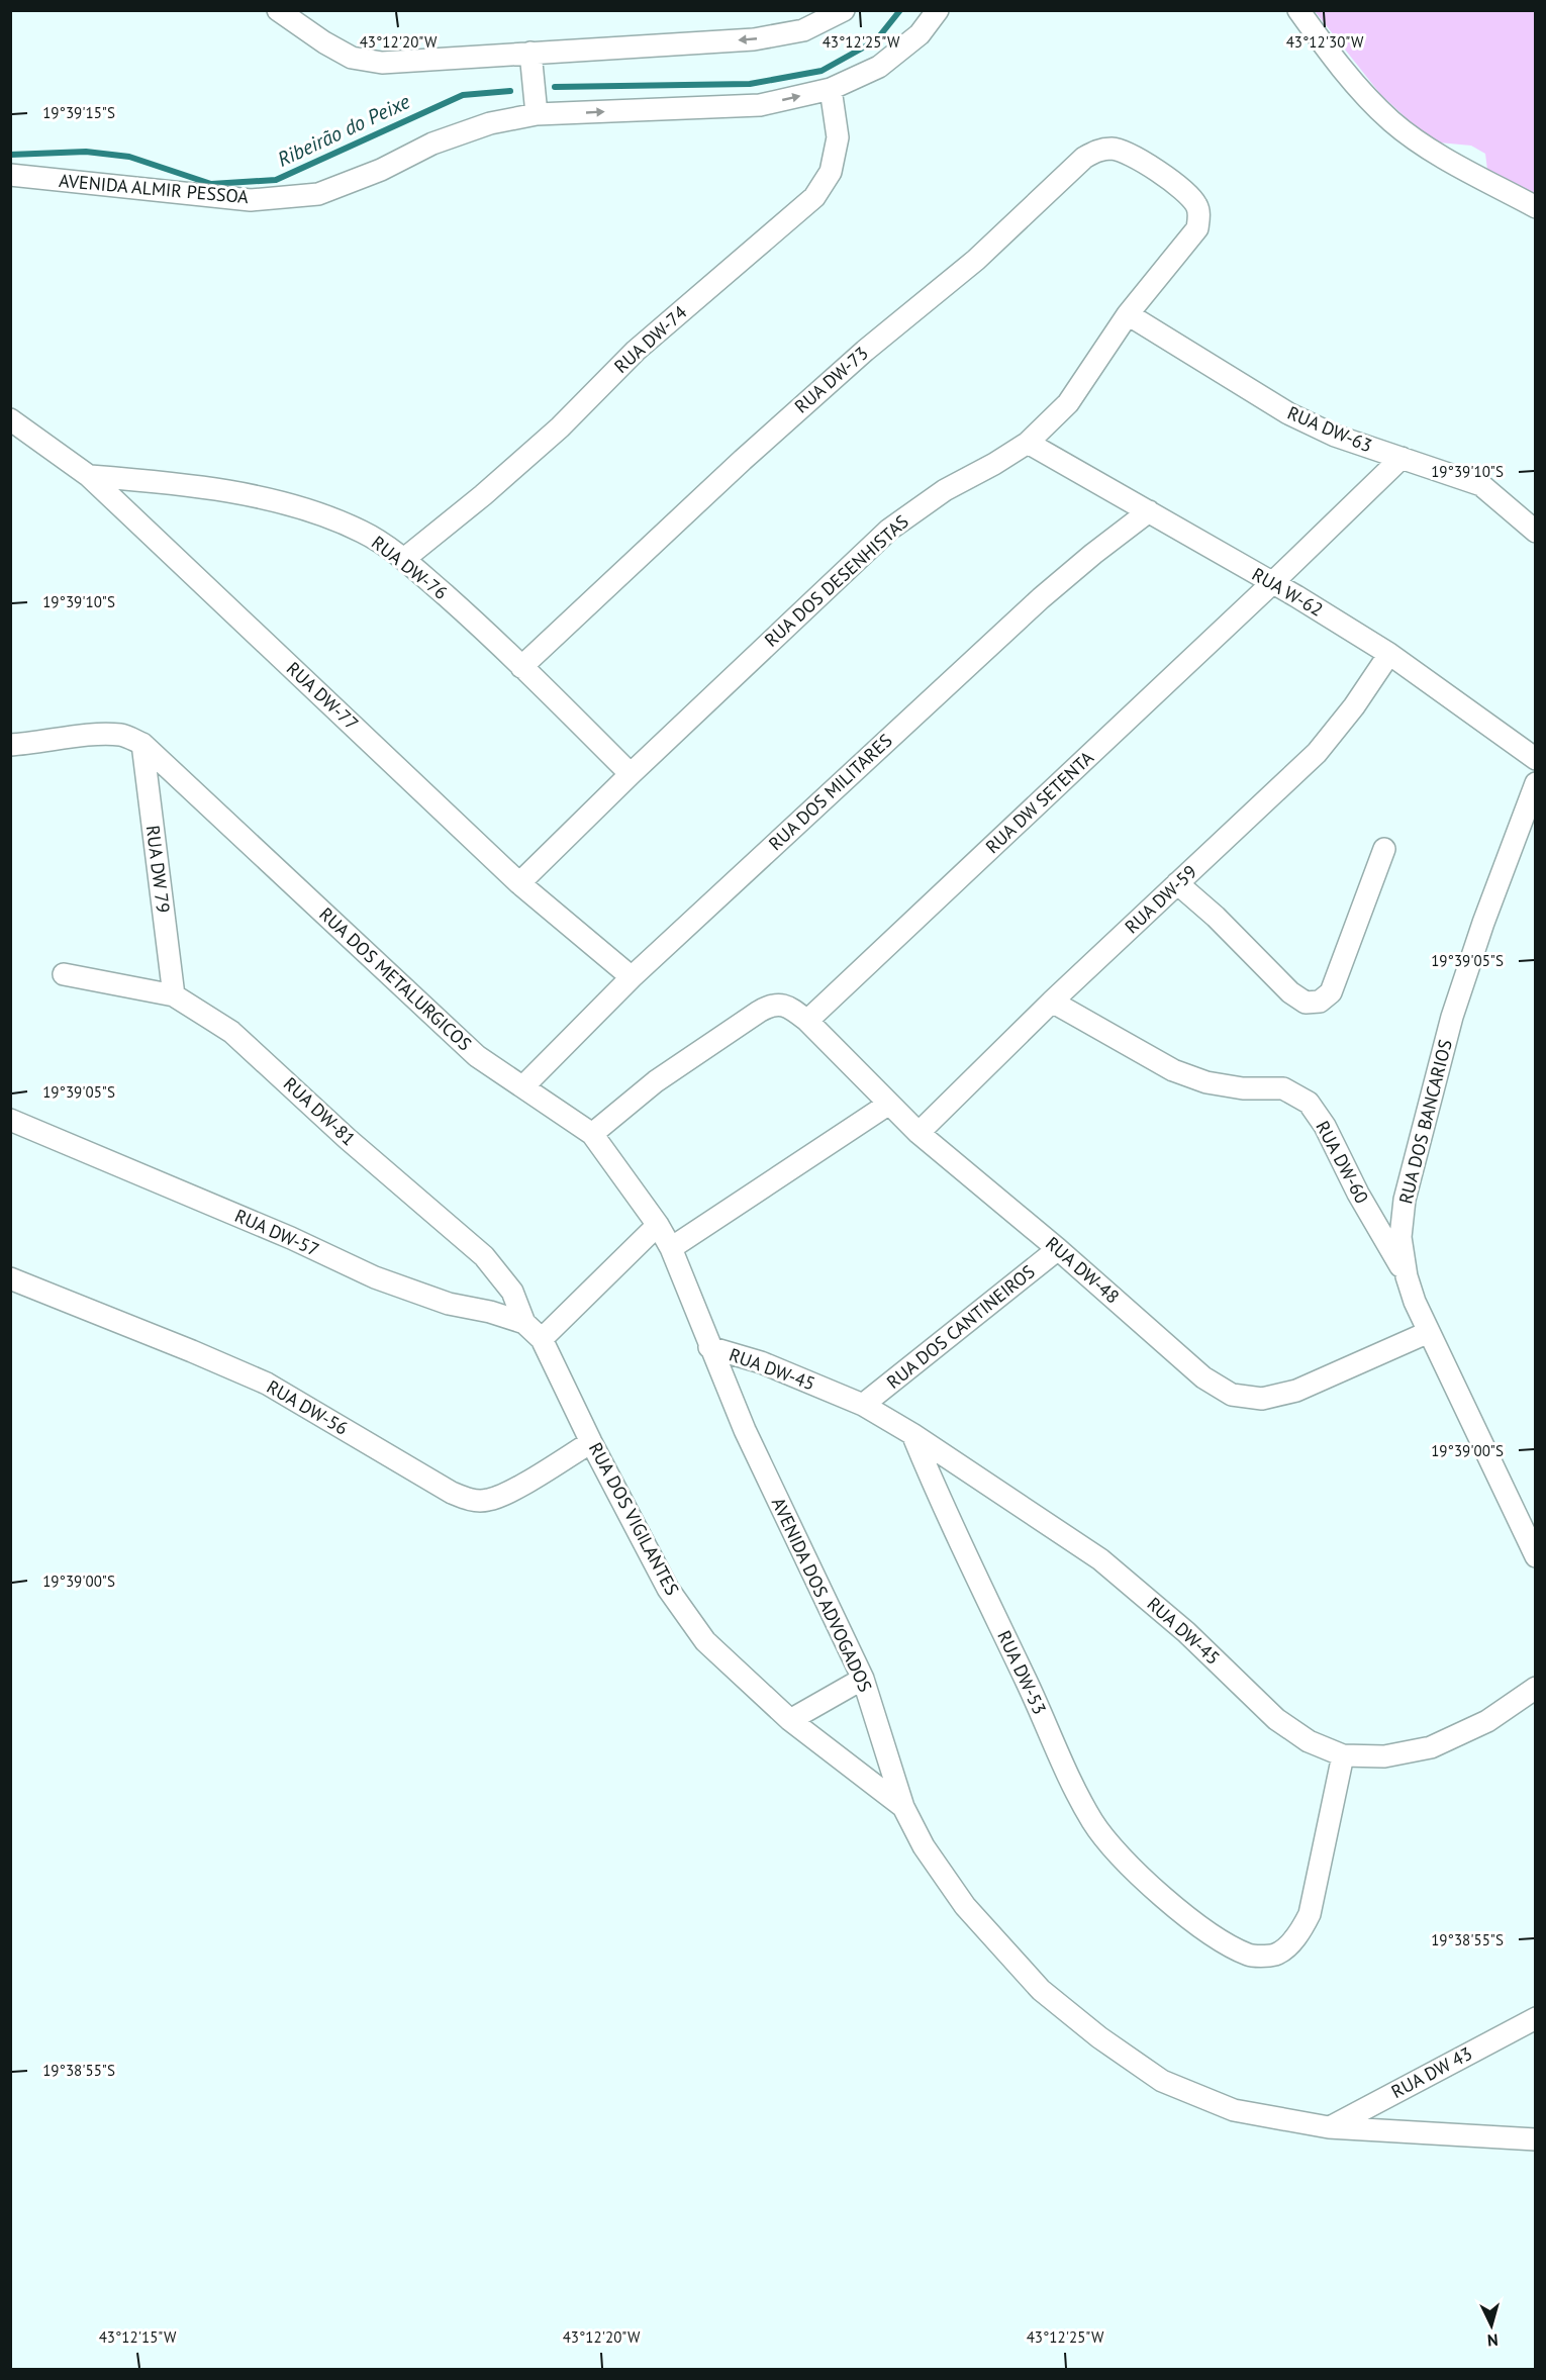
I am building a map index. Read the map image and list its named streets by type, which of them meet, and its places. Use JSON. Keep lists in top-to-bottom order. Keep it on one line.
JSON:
{"streets":{"street":["AVENIDA ALMIR PESSOA","RUA DW-74","RUA DW-73","RUA DW-63","RUA DW-76","RUA DOS DESENHISTAS","RUA W-62","RUA DW-77","RUA DOS MILITARES","RUA DW SETENTA","RUA DW 79","RUA DW-59","RUA DOS METALURGICOS","RUA DW-81","RUA DOS BANCARIOS","RUA DW-60","RUA DW-57","RUA DW-48","RUA DOS CANTINEIROS","RUA DW-45","RUA DW-56","RUA DOS VIGILANTES","AVENIDA DOS ADVOGADOS","RUA DW-53","RUA DW 43"]},"crossings":[["AVENIDA ALMIR PESSOA","RUA DW-74"],["RUA DW-74","RUA DW-76"],["RUA DW-73","RUA DW-76"],["RUA DW-73","RUA DOS DESENHISTAS"],["RUA DW-63","RUA DOS DESENHISTAS"],["RUA DW-63","RUA DW SETENTA"],["RUA DW-76","RUA DOS DESENHISTAS"],["RUA DW-76","RUA DW-77"],["RUA DOS DESENHISTAS","RUA W-62"],["RUA DOS DESENHISTAS","RUA DW-77"],["RUA W-62","RUA DOS MILITARES"],["RUA W-62","RUA DW SETENTA"],["RUA W-62","RUA DW-59"],["RUA DW-77","RUA DOS MILITARES"],["RUA DOS MILITARES","RUA DOS METALURGICOS"],["RUA DW SETENTA","RUA DW-48"],["RUA DW 79","RUA DOS METALURGICOS"],["RUA DW 79","RUA DW-81"],["RUA DW-59","RUA DW-60"],["RUA DW-59","RUA DW-48"],["RUA DOS METALURGICOS","RUA DW-48"],["RUA DOS METALURGICOS","AVENIDA DOS ADVOGADOS"],["RUA DW-81","RUA DW-57"],["RUA DOS BANCARIOS","RUA DW-60"],["RUA DOS BANCARIOS","RUA DW-48"],["RUA DW-57","RUA DOS VIGILANTES"],["RUA DW-48","RUA DOS CANTINEIROS"],["RUA DW-48","AVENIDA DOS ADVOGADOS"],["RUA DOS CANTINEIROS","RUA DW-45"],["RUA DW-45","AVENIDA DOS ADVOGADOS"],["RUA DW-45","RUA DW-53"],["RUA DW-56","RUA DOS VIGILANTES"],["RUA DOS VIGILANTES","AVENIDA DOS ADVOGADOS"],["AVENIDA DOS ADVOGADOS","RUA DW 43"]],"water":["Ribeirão do Peixe"],"north":"bottom","coordinates":["43°12'20\"W","43°12'25\"W","43°12'30\"W","19°39'15\"S","19°39'10\"S","19°39'05\"S","19°39'00\"S","19°38'55\"S","43°12'15\"W"]}
